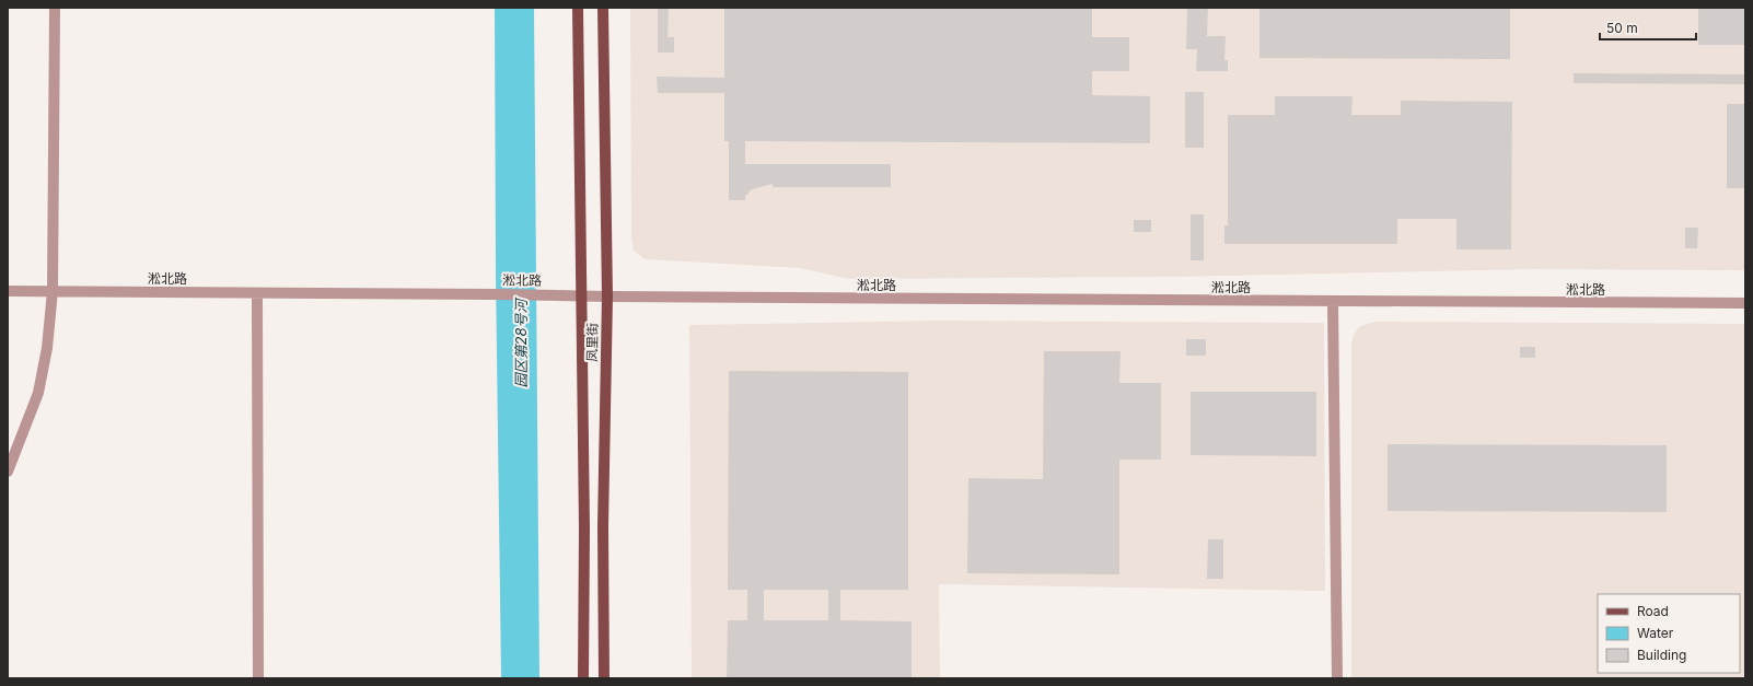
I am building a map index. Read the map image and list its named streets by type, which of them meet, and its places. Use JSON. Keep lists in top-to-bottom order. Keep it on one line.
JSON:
{"streets":{"main road":["凤里街"],"street":["淞北路"]},"crossings":[["淞北路","凤里街"]],"water":["园区第28号河"],"legend":["Road","Water","Building"],"scale_bar":"50 m"}
